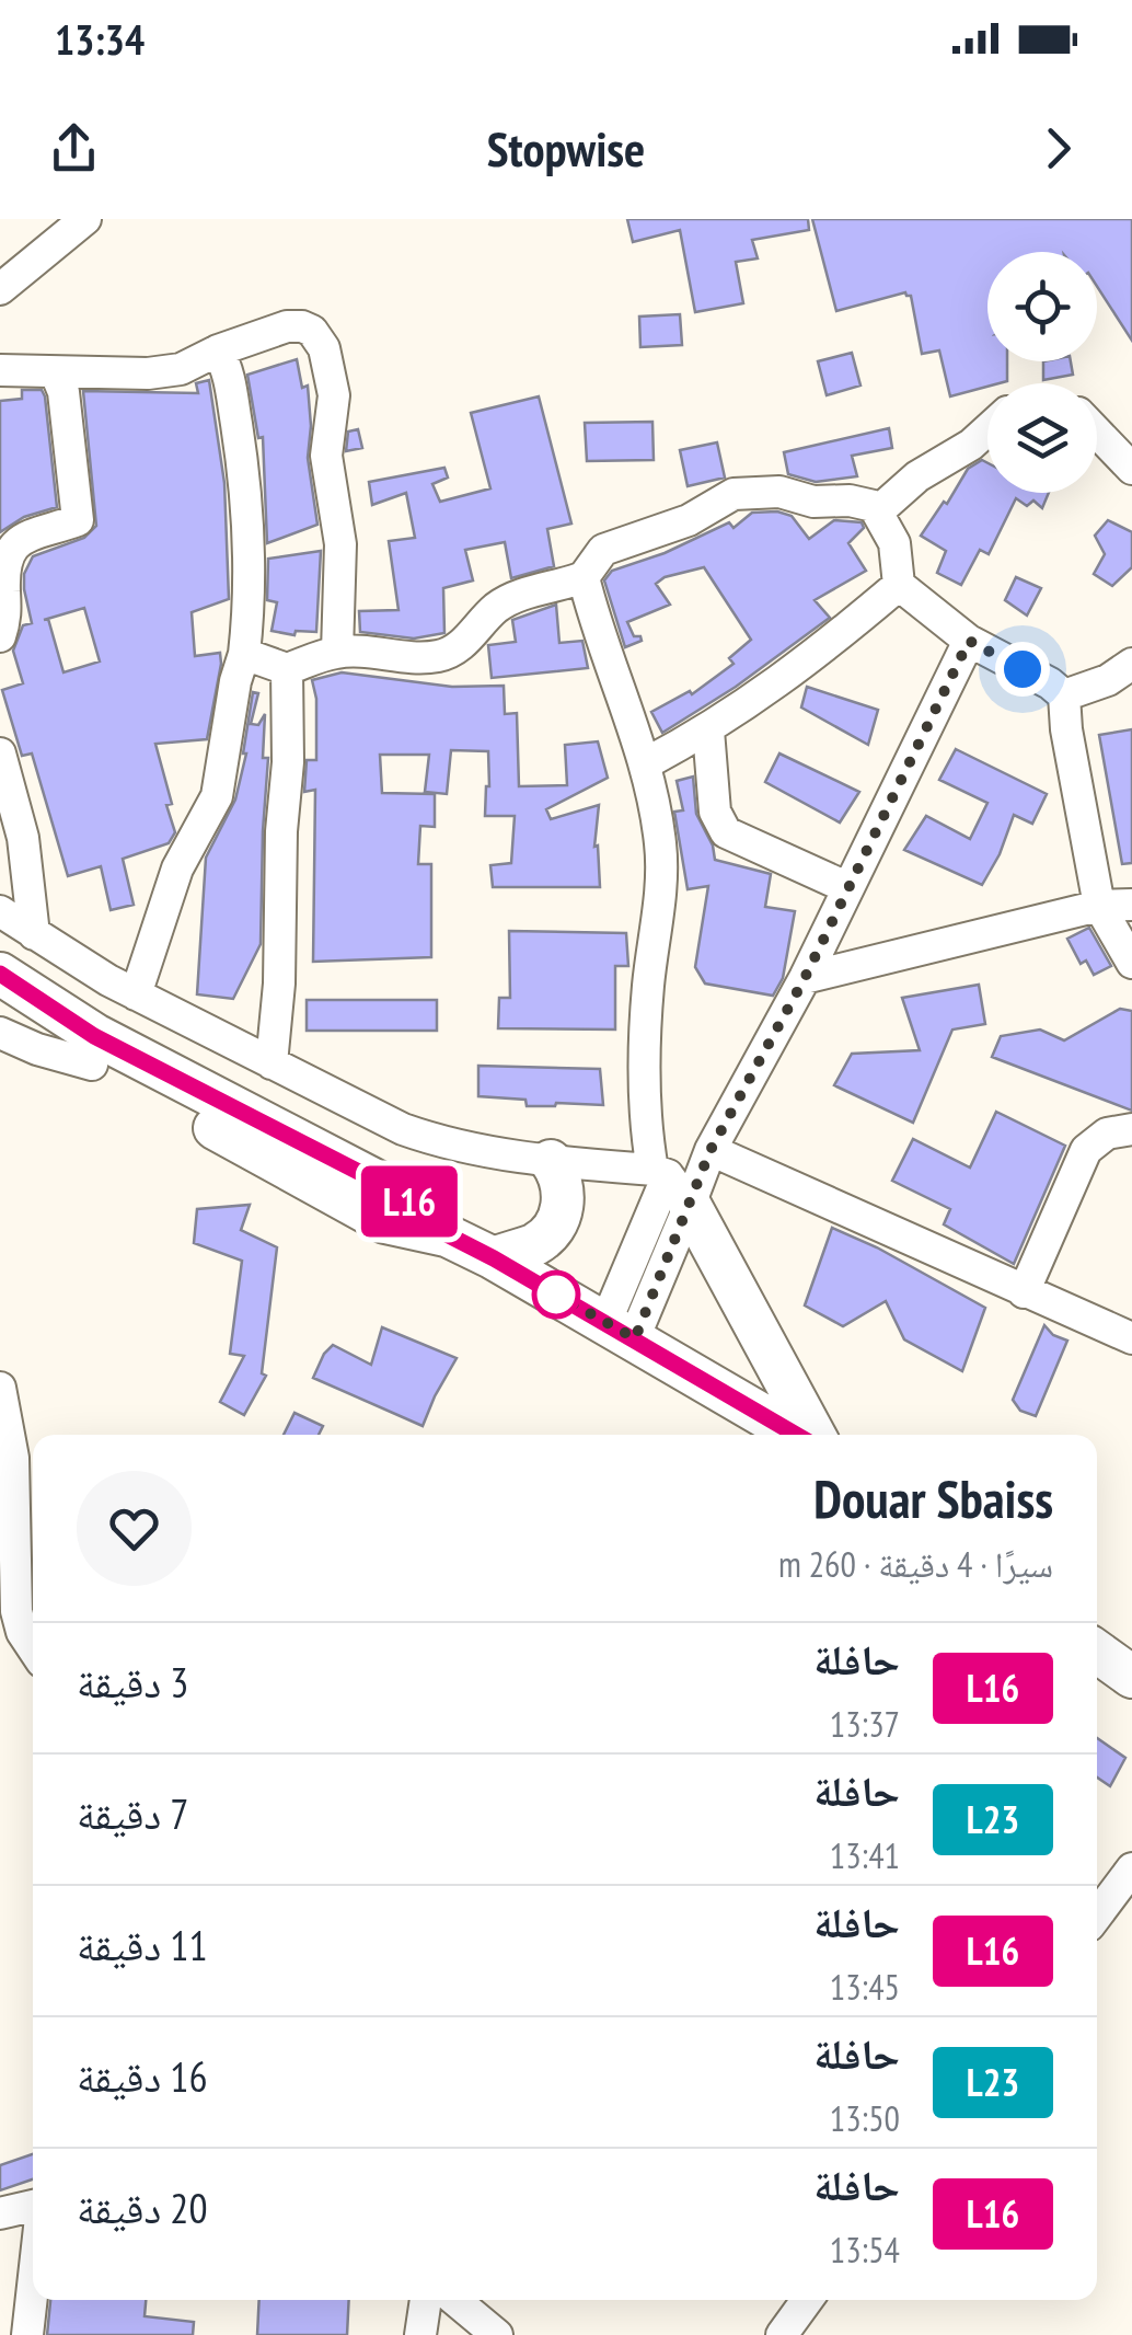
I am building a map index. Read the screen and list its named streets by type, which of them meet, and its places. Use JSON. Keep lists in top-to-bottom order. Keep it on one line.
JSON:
{"lines":["bus line L16"],"page":{"status":"13:34","header":"Stopwise","on_map":"L16","heading":["Douar Sbaiss","سيرًا · 4 دقيقة · 260 m"],"list":[{"mark":"L16","name":"حافلة","note":"13:37","value":"3 دقيقة"},{"mark":"L23","name":"حافلة","note":"13:41","value":"7 دقيقة"},{"mark":"L16","name":"حافلة","note":"13:45","value":"11 دقيقة"},{"mark":"L23","name":"حافلة","note":"13:50","value":"16 دقيقة"},{"mark":"L16","name":"حافلة","note":"13:54","value":"20 دقيقة"}]}}
